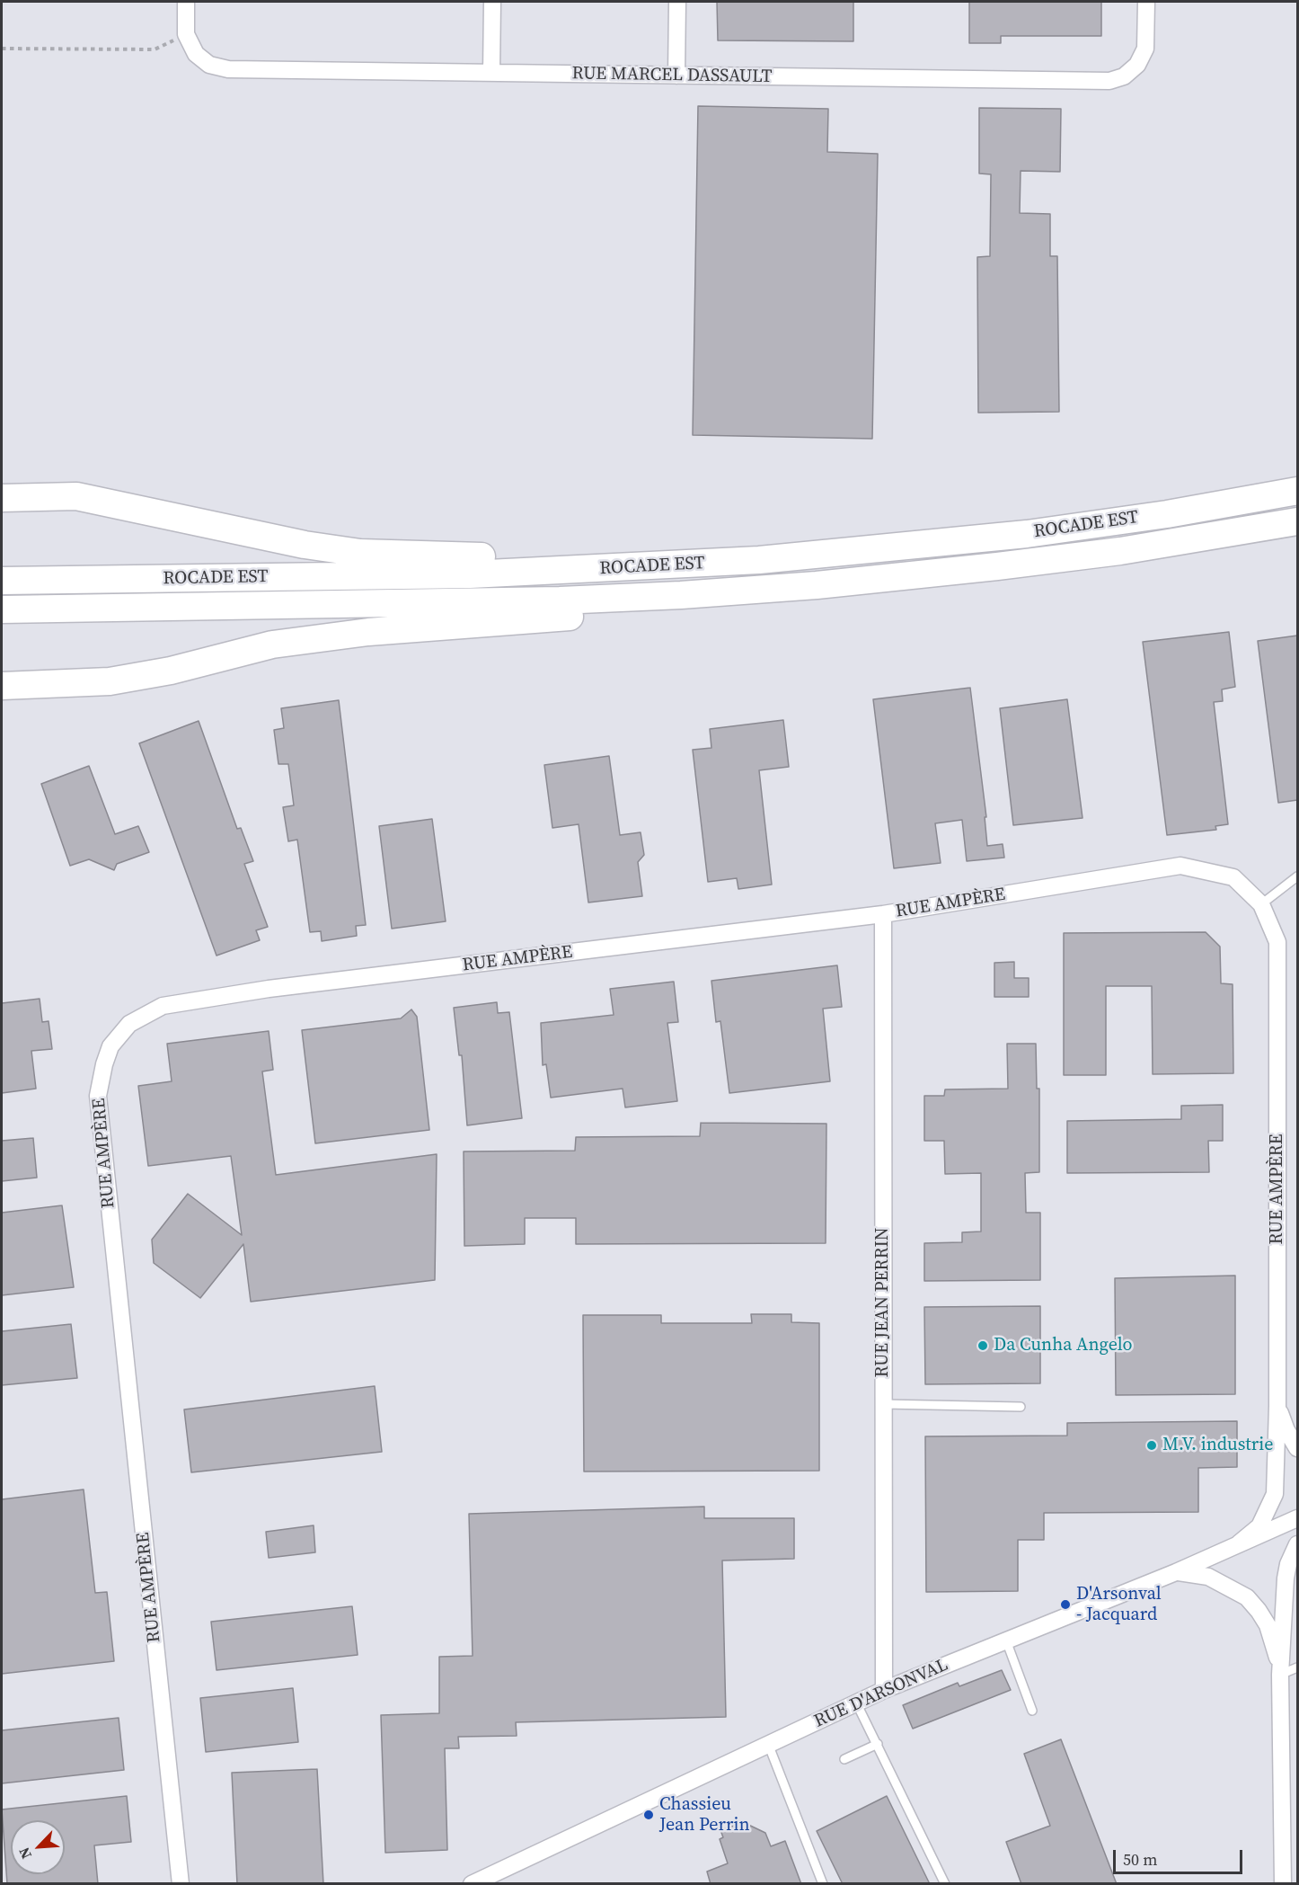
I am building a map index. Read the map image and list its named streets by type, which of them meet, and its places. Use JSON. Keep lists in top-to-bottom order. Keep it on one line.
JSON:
{"streets":{"highway":["ROCADE EST"],"street":["RUE MARCEL DASSAULT","RUE AMPÈRE","RUE JEAN PERRIN","RUE D'ARSONVAL"]},"crossings":[["RUE AMPÈRE","RUE JEAN PERRIN"],["RUE AMPÈRE","RUE D'ARSONVAL"],["RUE JEAN PERRIN","RUE D'ARSONVAL"]],"places":["Da Cunha Angelo","M.V. industrie","D'Arsonval - Jacquard","Chassieu Jean Perrin"],"scale_bar":"50 m","north":"bottom left"}
